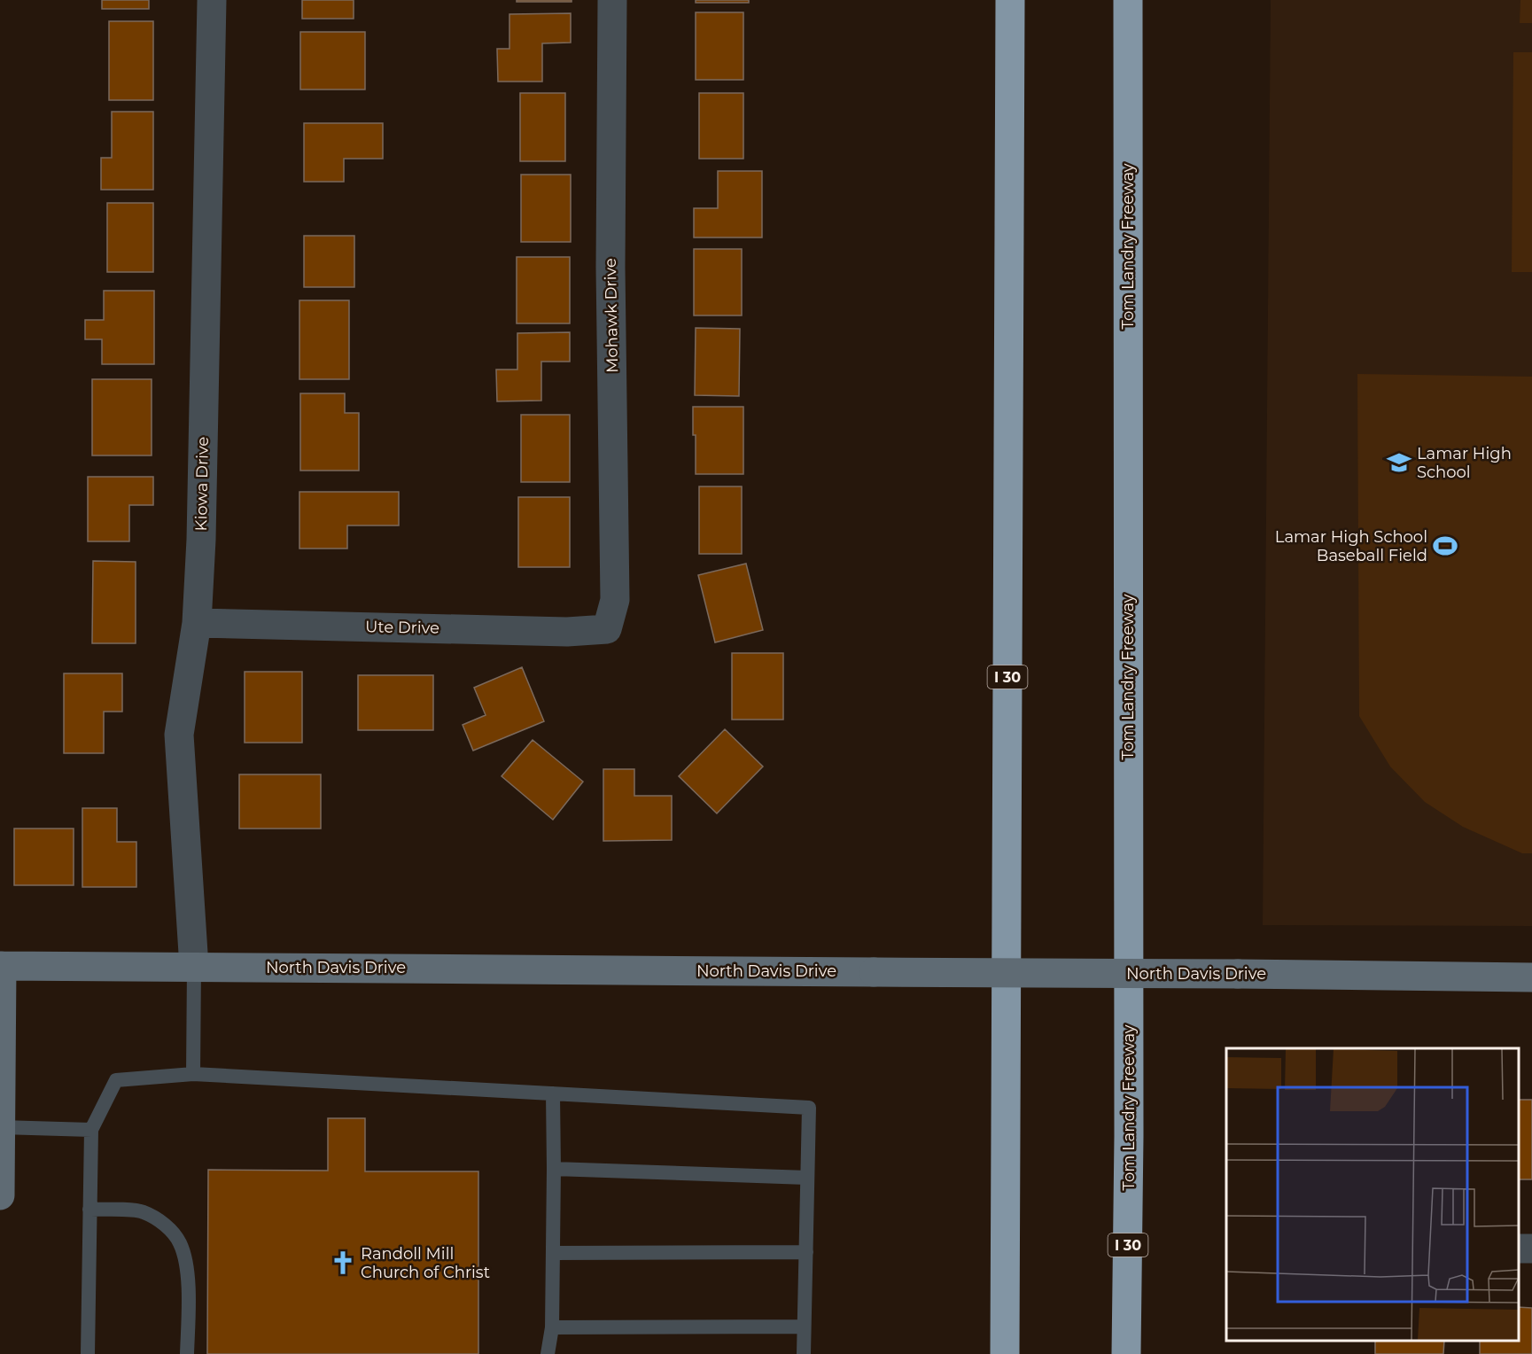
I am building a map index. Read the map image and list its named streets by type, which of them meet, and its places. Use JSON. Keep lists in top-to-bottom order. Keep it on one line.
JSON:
{"streets":{"highway":["Tom Landry Freeway","I 30"],"street":["Mohawk Drive","Kiowa Drive","Ute Drive","North Davis Drive"]},"crossings":[["Mohawk Drive","Ute Drive"],["Kiowa Drive","Ute Drive"],["Kiowa Drive","North Davis Drive"]],"places":{"school or university":["Lamar High School"],"sports":["Lamar High School Baseball Field"],"church":["Randoll Mill Church of Christ"]}}
